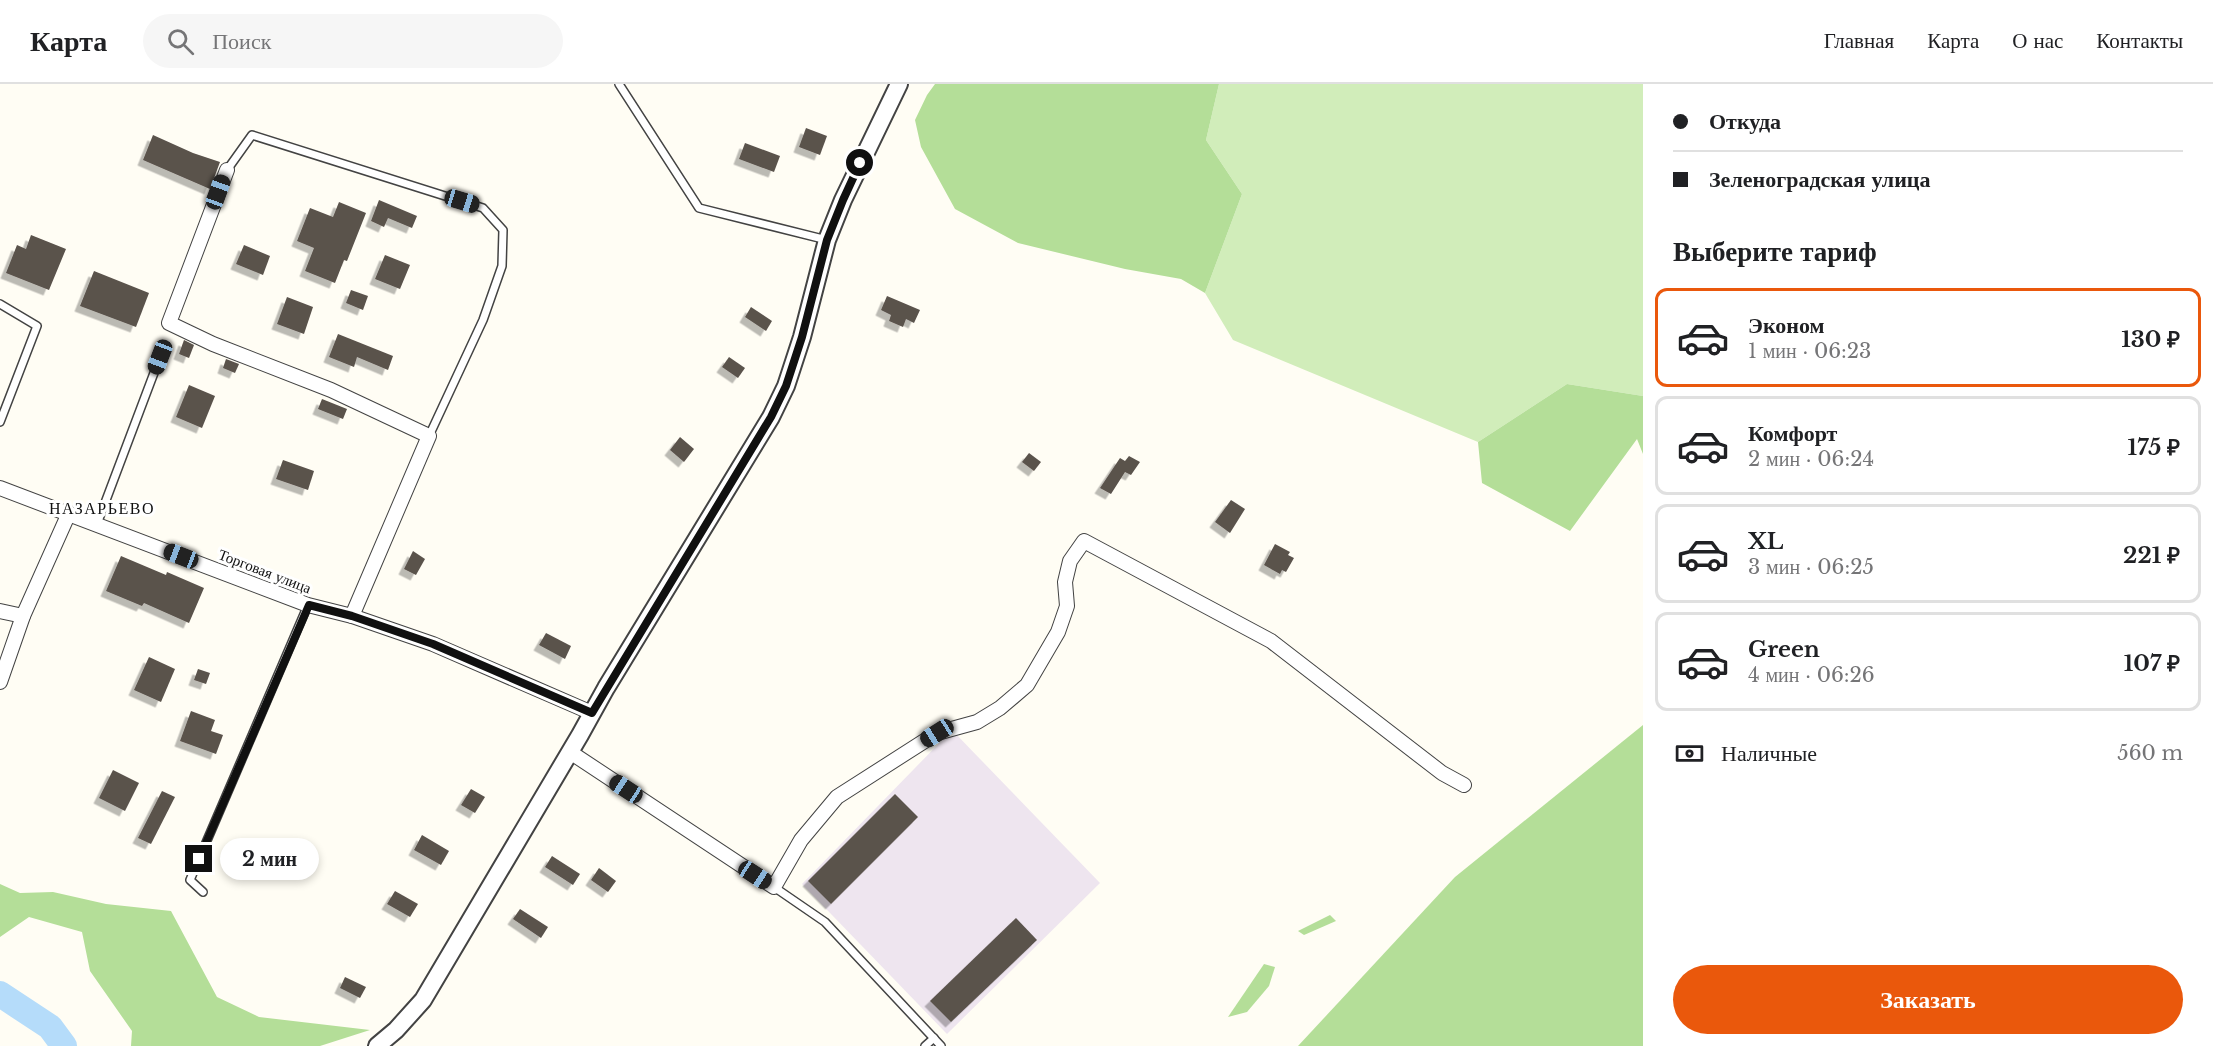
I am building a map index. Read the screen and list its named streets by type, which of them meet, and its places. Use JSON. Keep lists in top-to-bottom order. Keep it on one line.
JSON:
{"streets":{"street":["Торговая улица"]},"districts":["НАЗАРЬЕВО"],"page":{"header":"Карта","search":"Поиск","nav":["Главная","Карта","О нас","Контакты"],"banner":["Откуда","Зеленоградская улица"],"heading":"Выберите тариф","list":[{"name":"Эконом","note":"1 мин · 06:23","value":"130 ₽"},{"name":"Комфорт","note":"2 мин · 06:24","value":"175 ₽"},{"name":"XL","note":"3 мин · 06:25","value":"221 ₽"},{"name":"Green","note":"4 мин · 06:26","value":"107 ₽"}],"pay":["Наличные","560 m"],"bubble":"2 мин","buttons":"Заказать"}}
